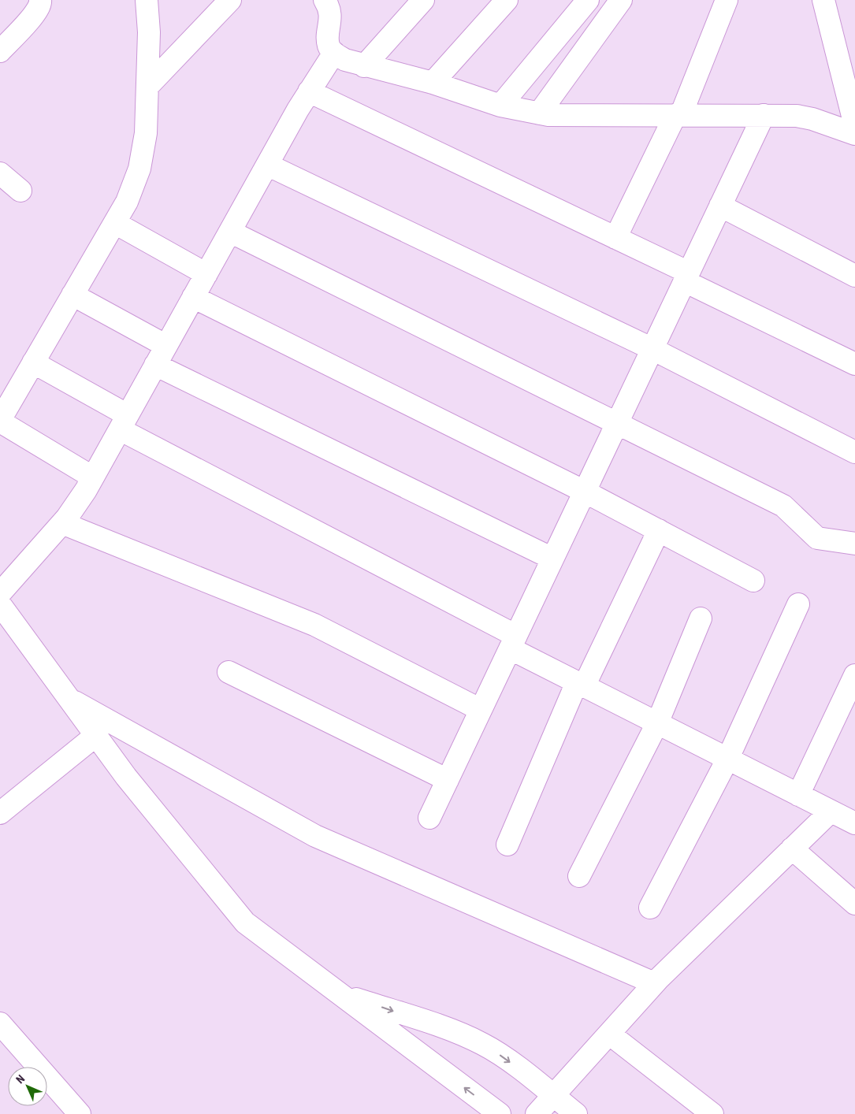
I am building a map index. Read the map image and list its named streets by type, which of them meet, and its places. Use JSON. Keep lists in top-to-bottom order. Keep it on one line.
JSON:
{"north":"top left"}
